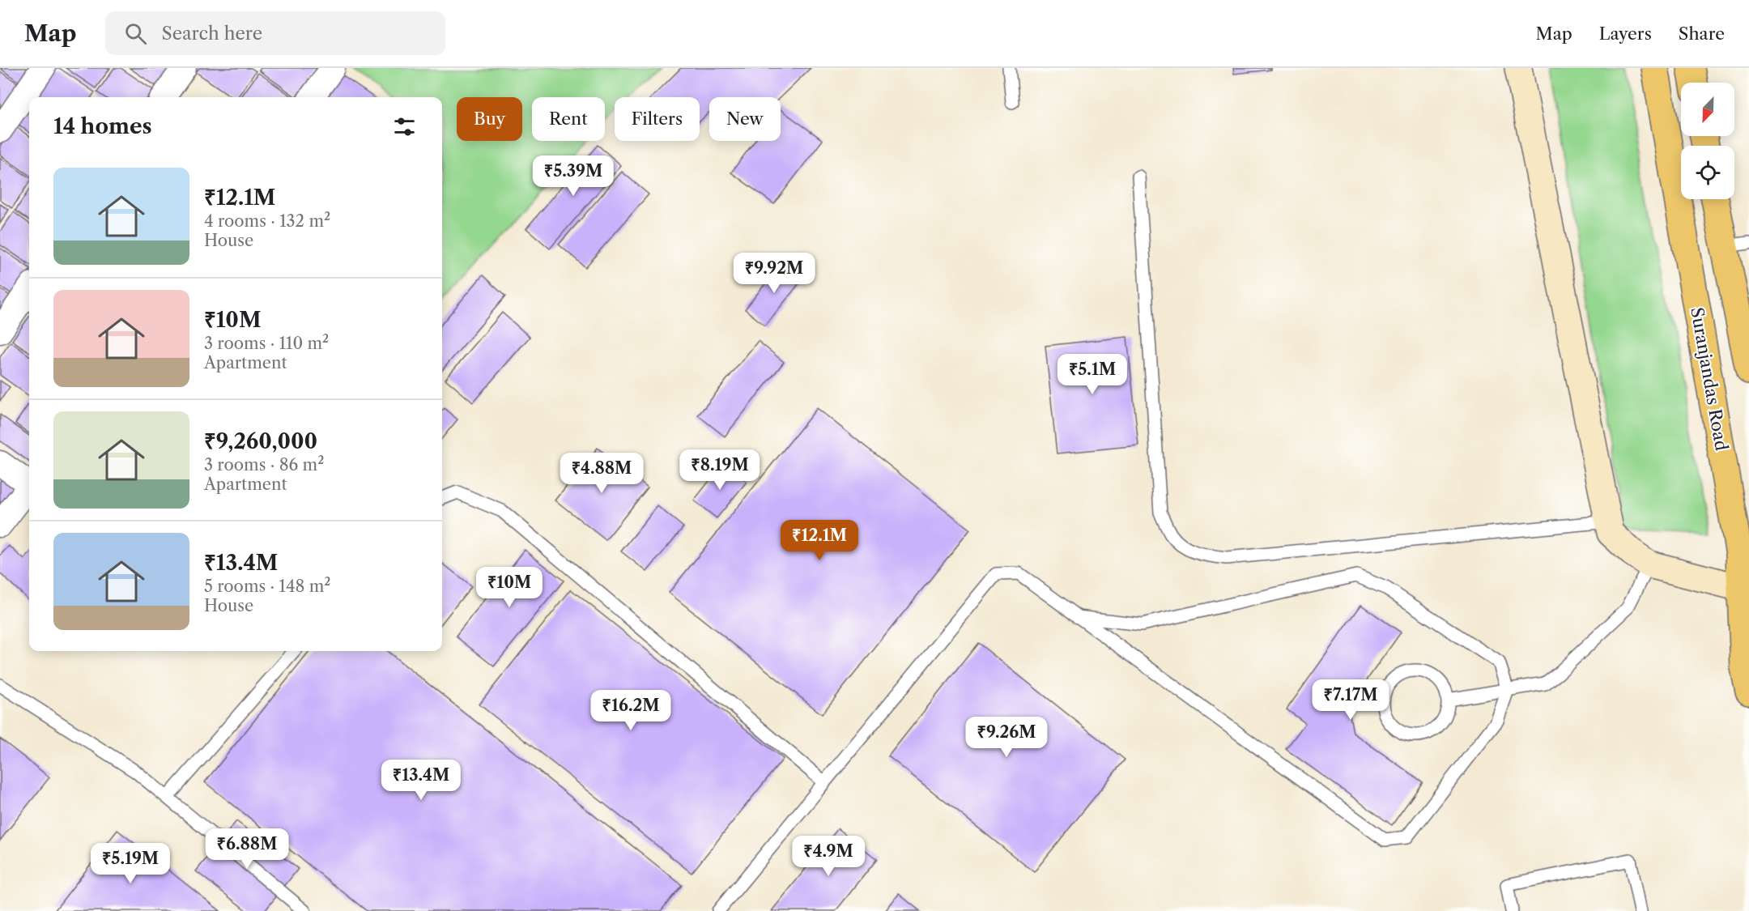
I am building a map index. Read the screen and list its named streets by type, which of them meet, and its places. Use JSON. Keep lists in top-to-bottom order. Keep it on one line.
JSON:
{"streets":{"main road":["Suranjandas Road"]},"north":"bottom left","page":{"header":"Map","search":"Search here","nav":["Map","Layers","Share"],"chip":["Buy","Rent","Filters","New"],"heading":"14 homes","price":["₹5.39M","₹9.92M","₹5.1M","₹8.19M","₹4.88M","₹12.1M","₹10M","₹7.17M","₹16.2M","₹9.26M","₹13.4M","₹6.88M","₹4.9M","₹5.19M"],"list":[{"name":"₹12.1M","note":"4 rooms · 132 m² · House"},{"name":"₹10M","note":"3 rooms · 110 m² · Apartment"},{"name":"₹9,260,000","note":"3 rooms · 86 m² · Apartment"},{"name":"₹13.4M","note":"5 rooms · 148 m² · House"}]}}
